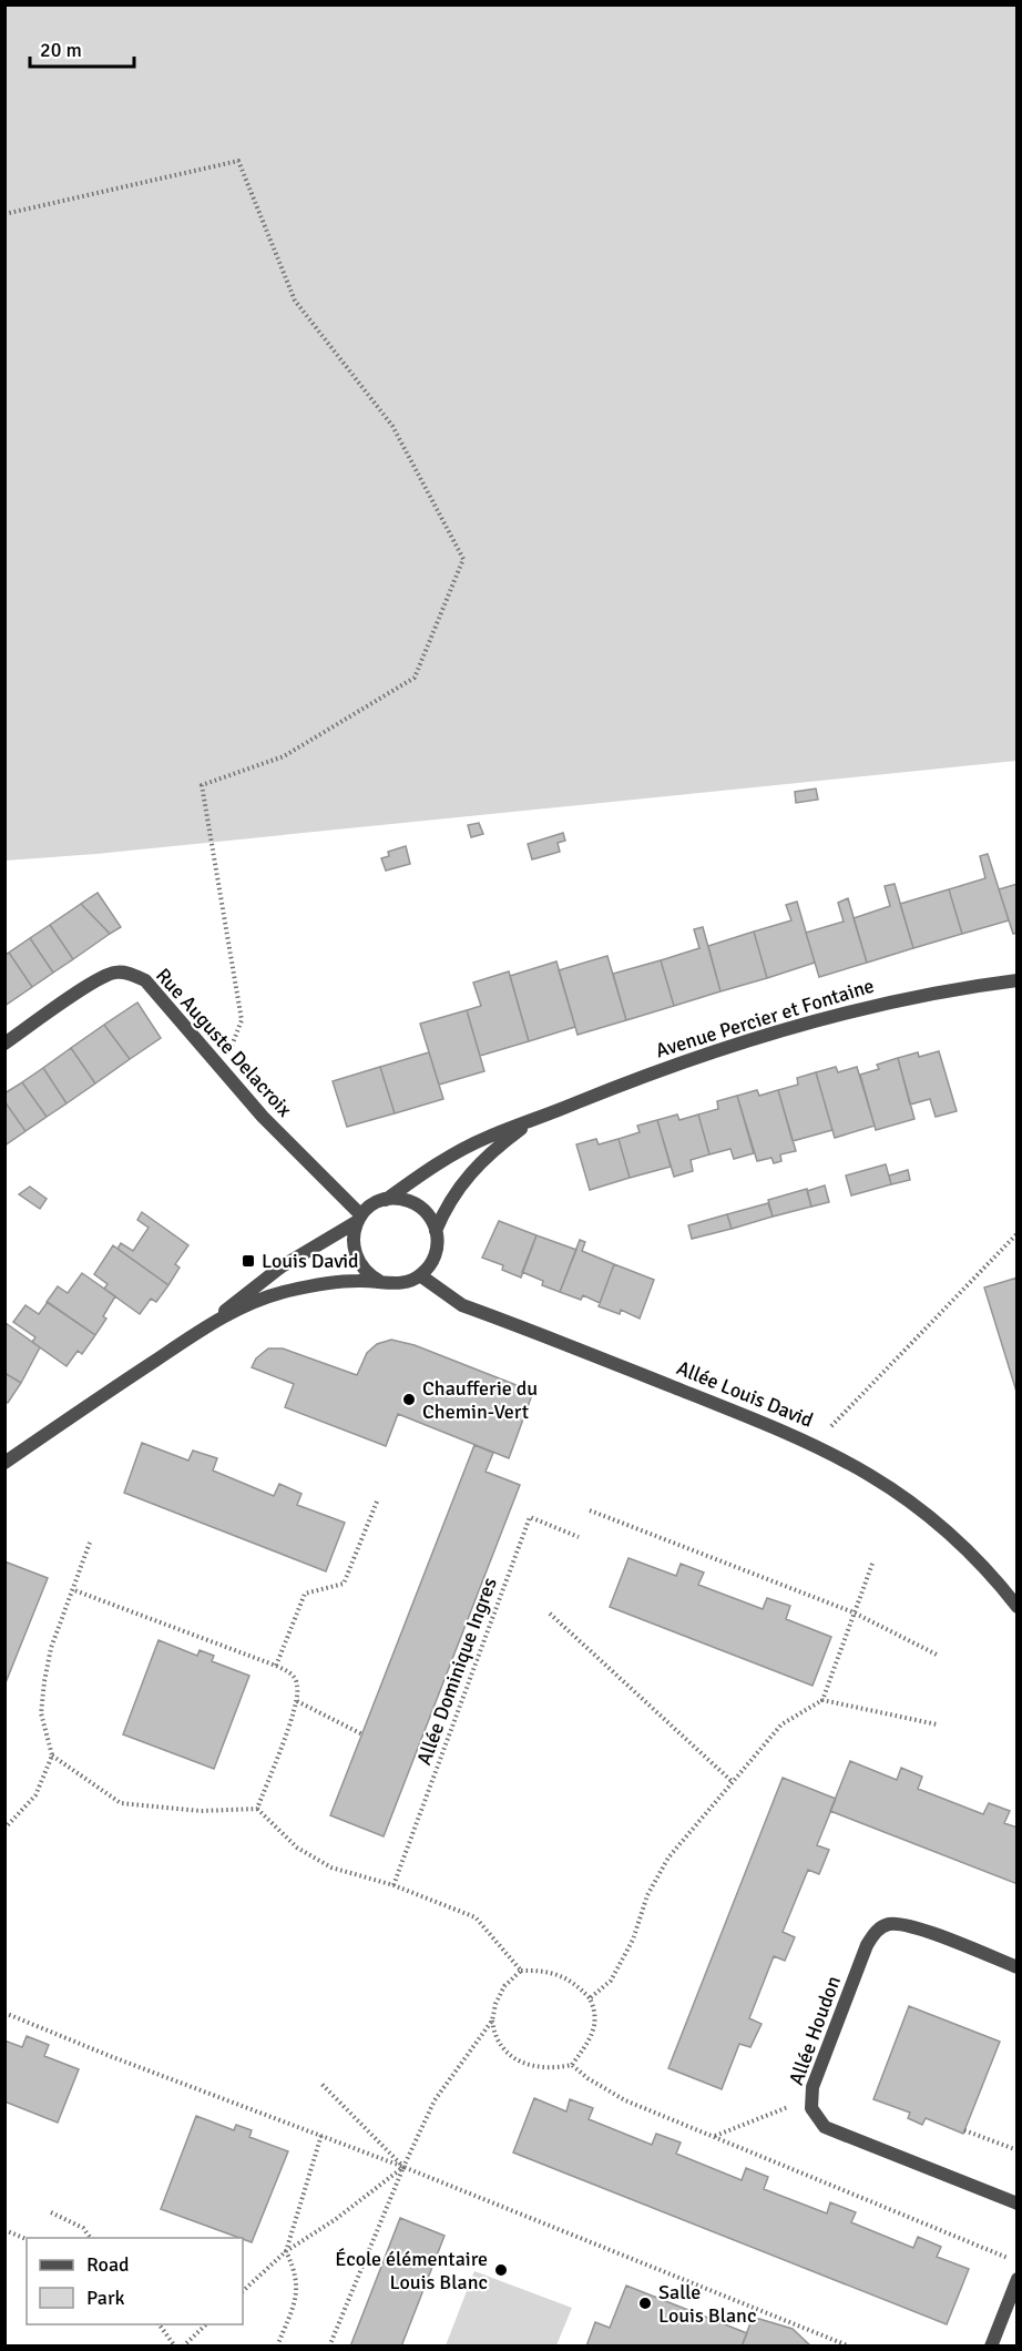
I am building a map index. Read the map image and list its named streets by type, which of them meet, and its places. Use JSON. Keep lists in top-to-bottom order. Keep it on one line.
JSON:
{"streets":{"street":["Avenue Percier et Fontaine","Rue Auguste Delacroix","Allée Louis David","Allée Houdon"],"path":["Allée Dominique Ingres"]},"crossings":[["Avenue Percier et Fontaine","Rue Auguste Delacroix"],["Avenue Percier et Fontaine","Allée Louis David"],["Rue Auguste Delacroix","Allée Louis David"]],"places":{"transit":["Louis David"],"other":["Chaufferie du Chemin-Vert","École élémentaire Louis Blanc","Salle Louis Blanc"]},"legend":["Road","Park"],"scale_bar":"20 m"}
